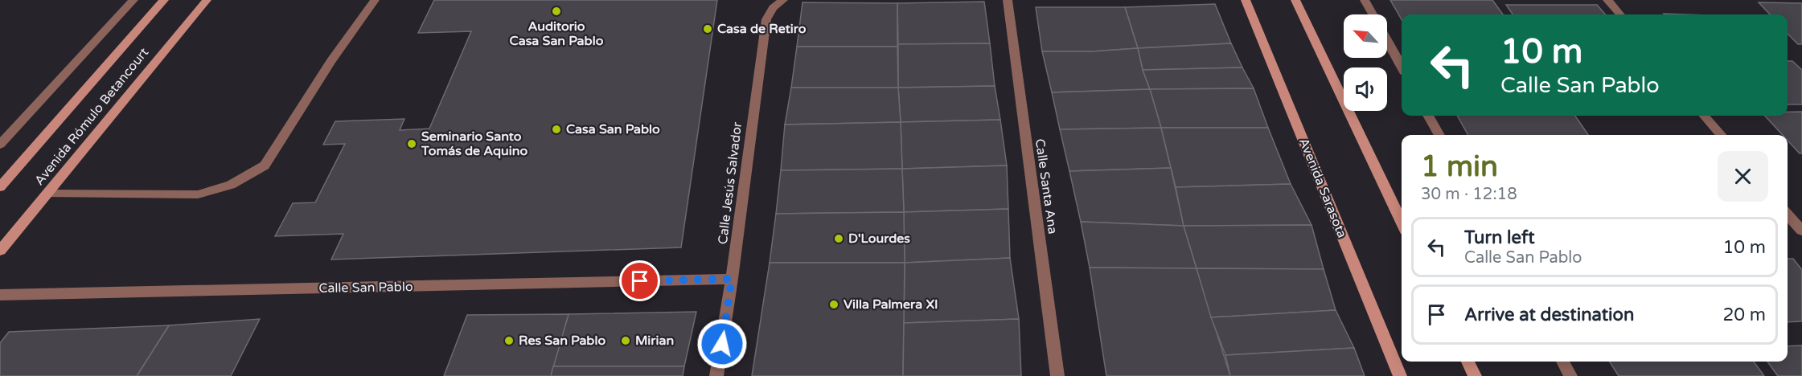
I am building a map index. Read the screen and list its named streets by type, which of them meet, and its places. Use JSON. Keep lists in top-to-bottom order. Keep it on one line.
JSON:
{"streets":{"main road":["Avenida Rómulo Betancourt","Avenida Sarasota"],"street":["Calle Jesús Salvador","Calle Santa Ana","Calle San Pablo"]},"crossings":[["Calle Jesús Salvador","Calle San Pablo"]],"places":["Auditorio Casa San Pablo","Casa de Retiro","Casa San Pablo","Seminario Santo Tomás de Aquino","D'Lourdes","Villa Palmera XI","Res San Pablo","Mirian"],"north":"top left","page":{"turn":["10 m","Calle San Pablo"],"heading":["1 min","30 m · 12:18"],"list":[{"name":"Turn left","note":"Calle San Pablo","value":"10 m"},{"name":"Arrive at destination","value":"20 m"}]}}
